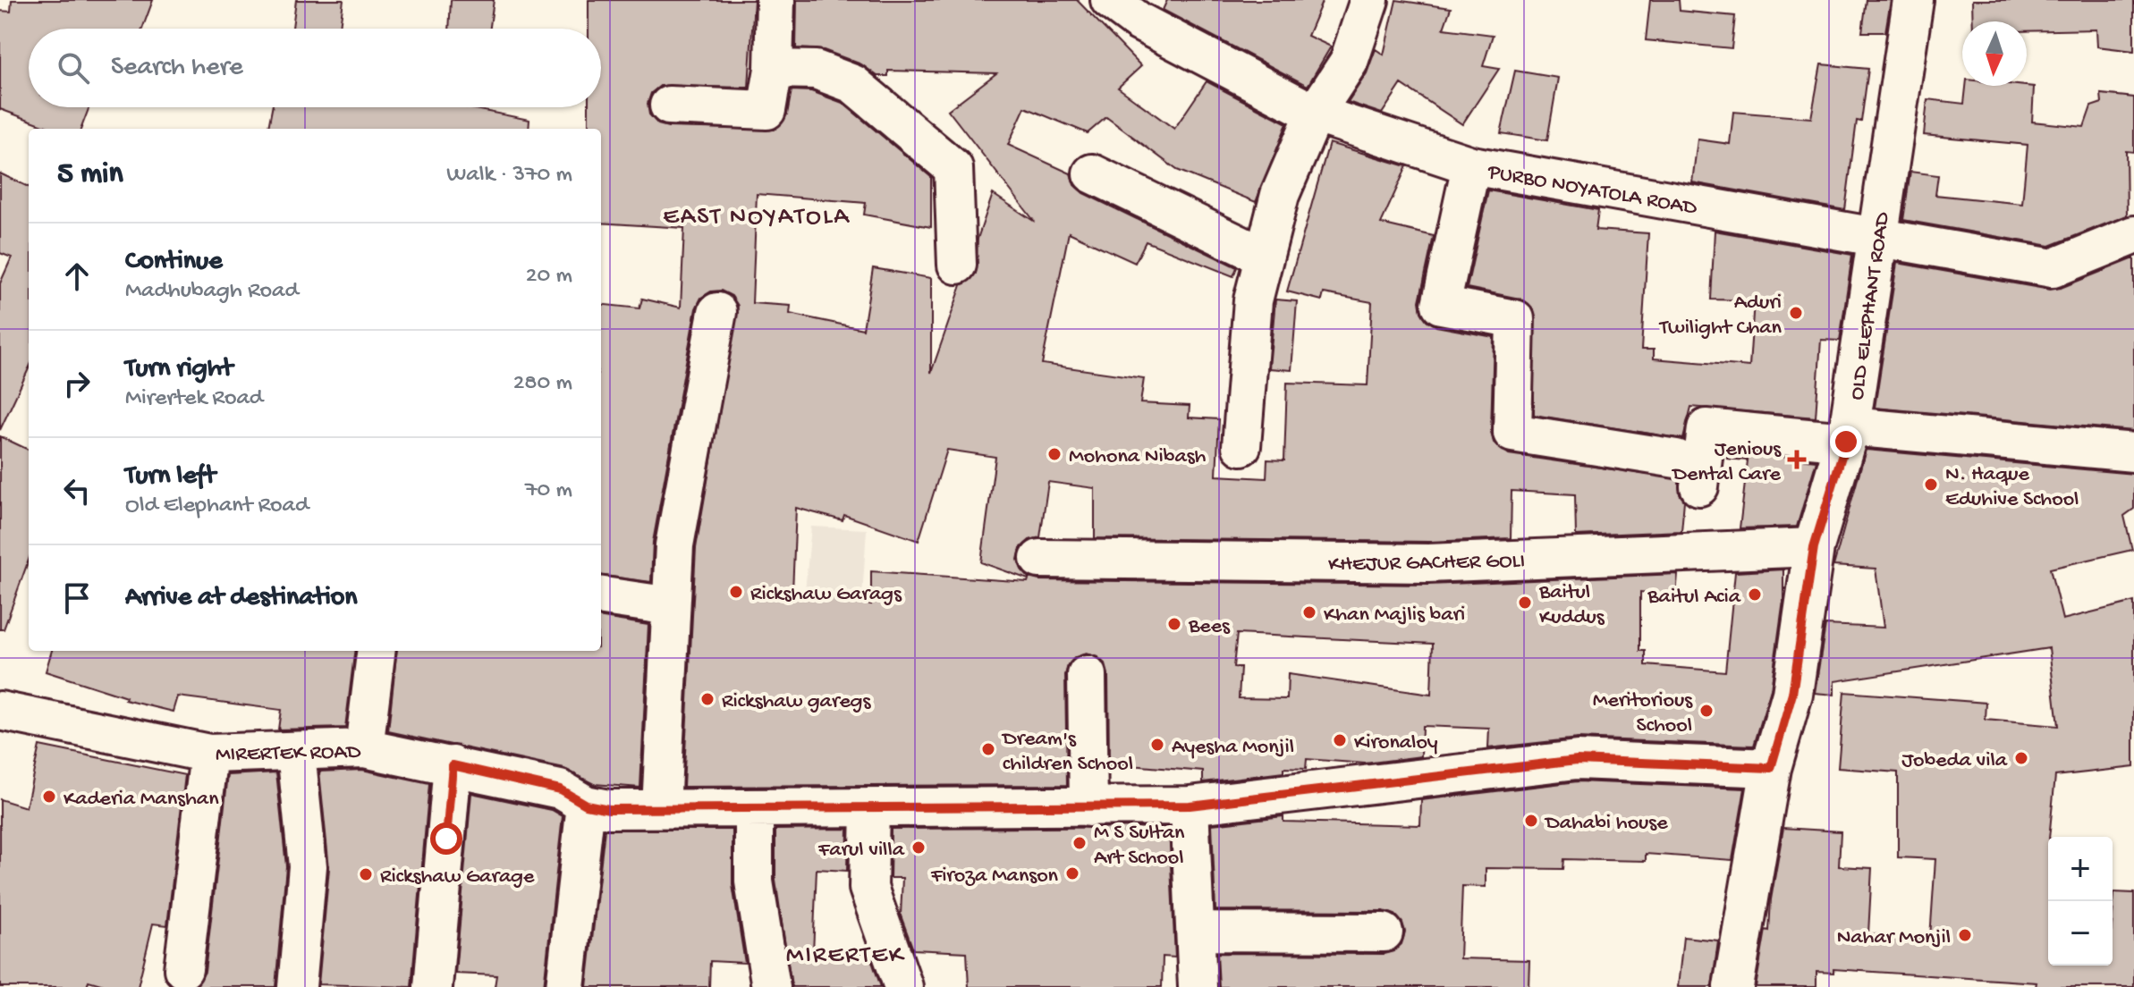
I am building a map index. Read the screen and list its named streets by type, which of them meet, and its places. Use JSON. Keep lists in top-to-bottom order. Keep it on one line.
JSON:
{"streets":{"street":["PURBO NOYATOLA ROAD","OLD ELEPHANT ROAD","KHEJUR GACHER GOLI","MIRERTEK ROAD"]},"crossings":[["PURBO NOYATOLA ROAD","OLD ELEPHANT ROAD"],["OLD ELEPHANT ROAD","KHEJUR GACHER GOLI"],["OLD ELEPHANT ROAD","MIRERTEK ROAD"]],"districts":["EAST NOYATOLA","MIRERTEK"],"places":{"other":["Aduri Twilight Chan","Mohona Nibash","N. Haque Eduhive School","Rickshaw Garags","Baitul Acia","Baitul Kuddus","Khan Majlis bari","Bees","Rickshaw garegs","Meritorious School","Kironaloy","Ayesha Monjil","Dream's children School","Jobeda vila","Kaderia Manshan","Dahabi house","M S Sultan Art School","Farul villa","Firoza Manson","Rickshaw Garage","Nahar Monjil"],"health":["Jenious Dental Care"]},"north":"bottom","page":{"search":"Search here","heading":["5 min","Walk · 370 m"],"list":[["Continue","Madhubagh Road","20 m"],["Turn right","Mirertek Road","280 m"],["Turn left","Old Elephant Road","70 m"],"Arrive at destination"],"map_buttons":["+","−"]}}
